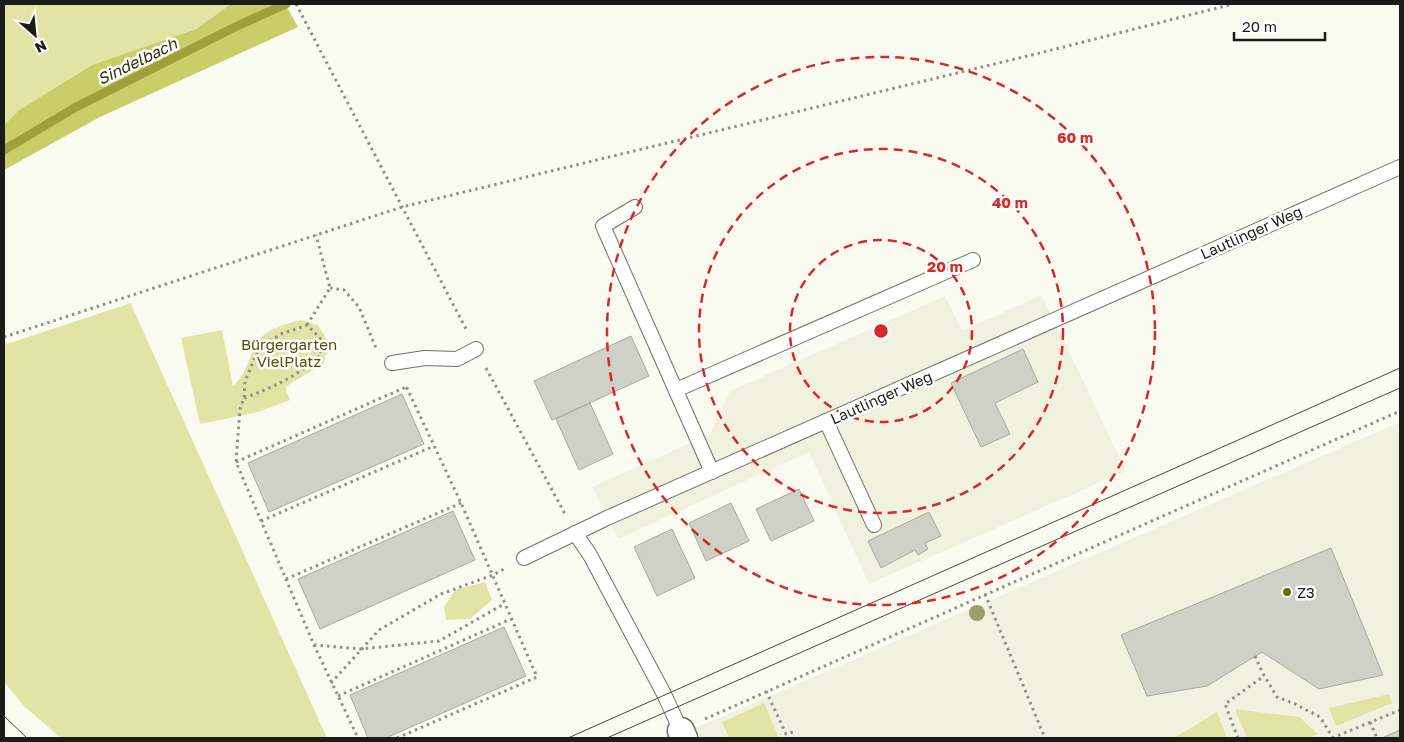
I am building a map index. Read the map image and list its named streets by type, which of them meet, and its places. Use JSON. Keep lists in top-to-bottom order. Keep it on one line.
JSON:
{"streets":{"lane":["Lautlinger Weg"]},"water":["Sindelbach"],"parks":["Bürgergarten VielPlatz"],"places":["Z3"],"scale_bar":"20 m","north":"bottom right","rings":["60 m","40 m","20 m"]}
